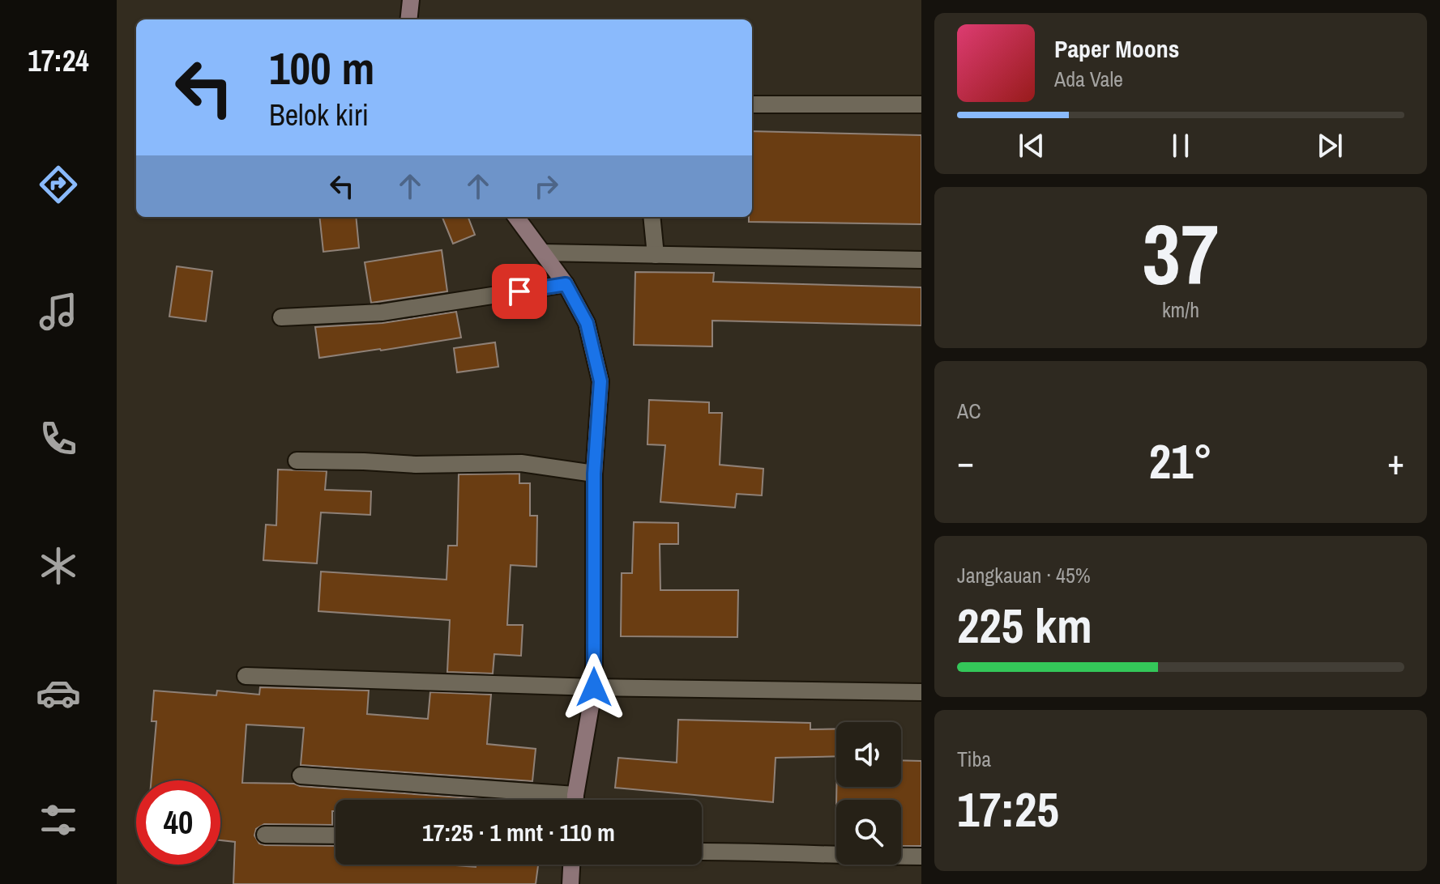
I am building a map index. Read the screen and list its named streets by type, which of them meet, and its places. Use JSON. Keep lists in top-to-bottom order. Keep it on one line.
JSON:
{"page":{"tabs":"17:24","turn":["100 m","Belok kiri"],"song":["Paper Moons","Ada Vale"],"tile":[["37","km/h"],"AC",["Jangkauan · 45%","225 km"],["Tiba","17:25"]],"heat":["−","21°","+"],"limit":"40","trip":"17:25 · 1 mnt · 110 m"}}
